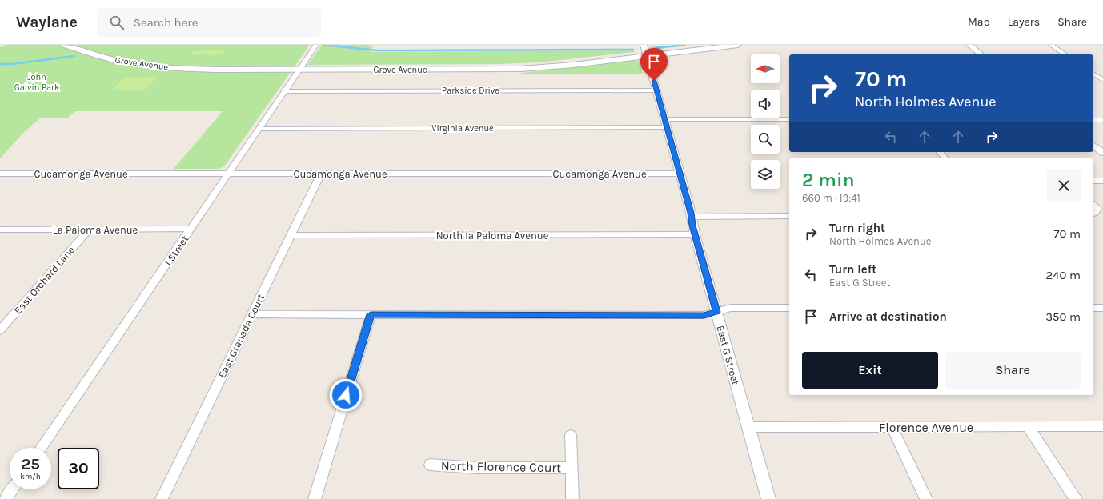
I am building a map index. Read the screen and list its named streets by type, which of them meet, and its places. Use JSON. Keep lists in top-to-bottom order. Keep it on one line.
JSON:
{"streets":{"main road":["Grove Avenue"],"street":["Parkside Drive","Virginia Avenue","Cucamonga Avenue","La Paloma Avenue","North la Paloma Avenue","I Street","East Orchard Lane","East Granada Court","East G Street","Florence Avenue","North Florence Court"]},"crossings":[["Grove Avenue","I Street"],["Grove Avenue","East G Street"],["Parkside Drive","I Street"],["Parkside Drive","East G Street"],["Virginia Avenue","I Street"],["Virginia Avenue","East G Street"],["Cucamonga Avenue","I Street"],["Cucamonga Avenue","East Granada Court"],["Cucamonga Avenue","East G Street"],["La Paloma Avenue","I Street"],["La Paloma Avenue","East Orchard Lane"],["North la Paloma Avenue","East Granada Court"],["North la Paloma Avenue","East G Street"],["East G Street","Florence Avenue"]],"parks":["John Galvin Park"],"north":"left","page":{"header":"Waylane","search":"Search here","nav":["Map","Layers","Share"],"turn":["70 m","North Holmes Avenue"],"heading":["2 min","660 m · 19:41"],"list":[{"name":"Turn right","note":"North Holmes Avenue","value":"70 m"},{"name":"Turn left","note":"East G Street","value":"240 m"},{"name":"Arrive at destination","value":"350 m"}],"buttons":["Exit","Share"],"speed":"25 km/h","limit":"30"}}
